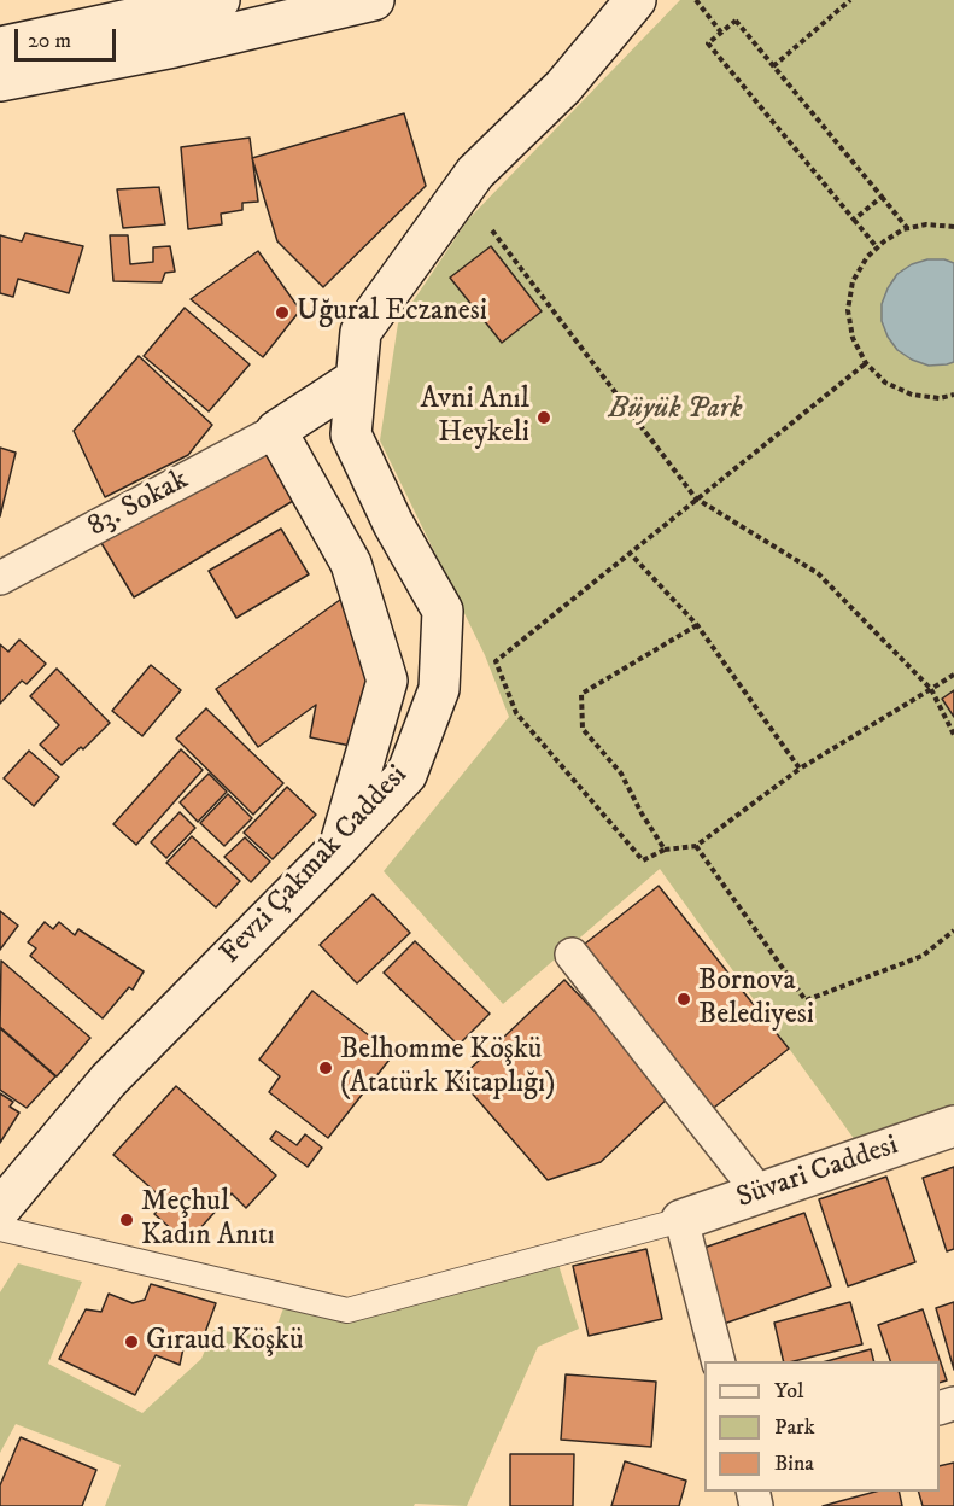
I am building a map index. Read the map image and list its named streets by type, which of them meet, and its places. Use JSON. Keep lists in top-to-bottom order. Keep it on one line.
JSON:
{"streets":{"main road":["Fevzi Çakmak Caddesi","Süvari Caddesi"],"street":["83. Sokak"]},"parks":["Büyük Park"],"places":["Uğural Eczanesi","Avni Anıl Heykeli","Bornova Belediyesi","Belhomme Köşkü (Atatürk Kitaplığı)","Meçhul Kadın Anıtı","Gıraud Köşkü"],"legend":["Yol","Park","Bina"],"scale_bar":"20 m"}
